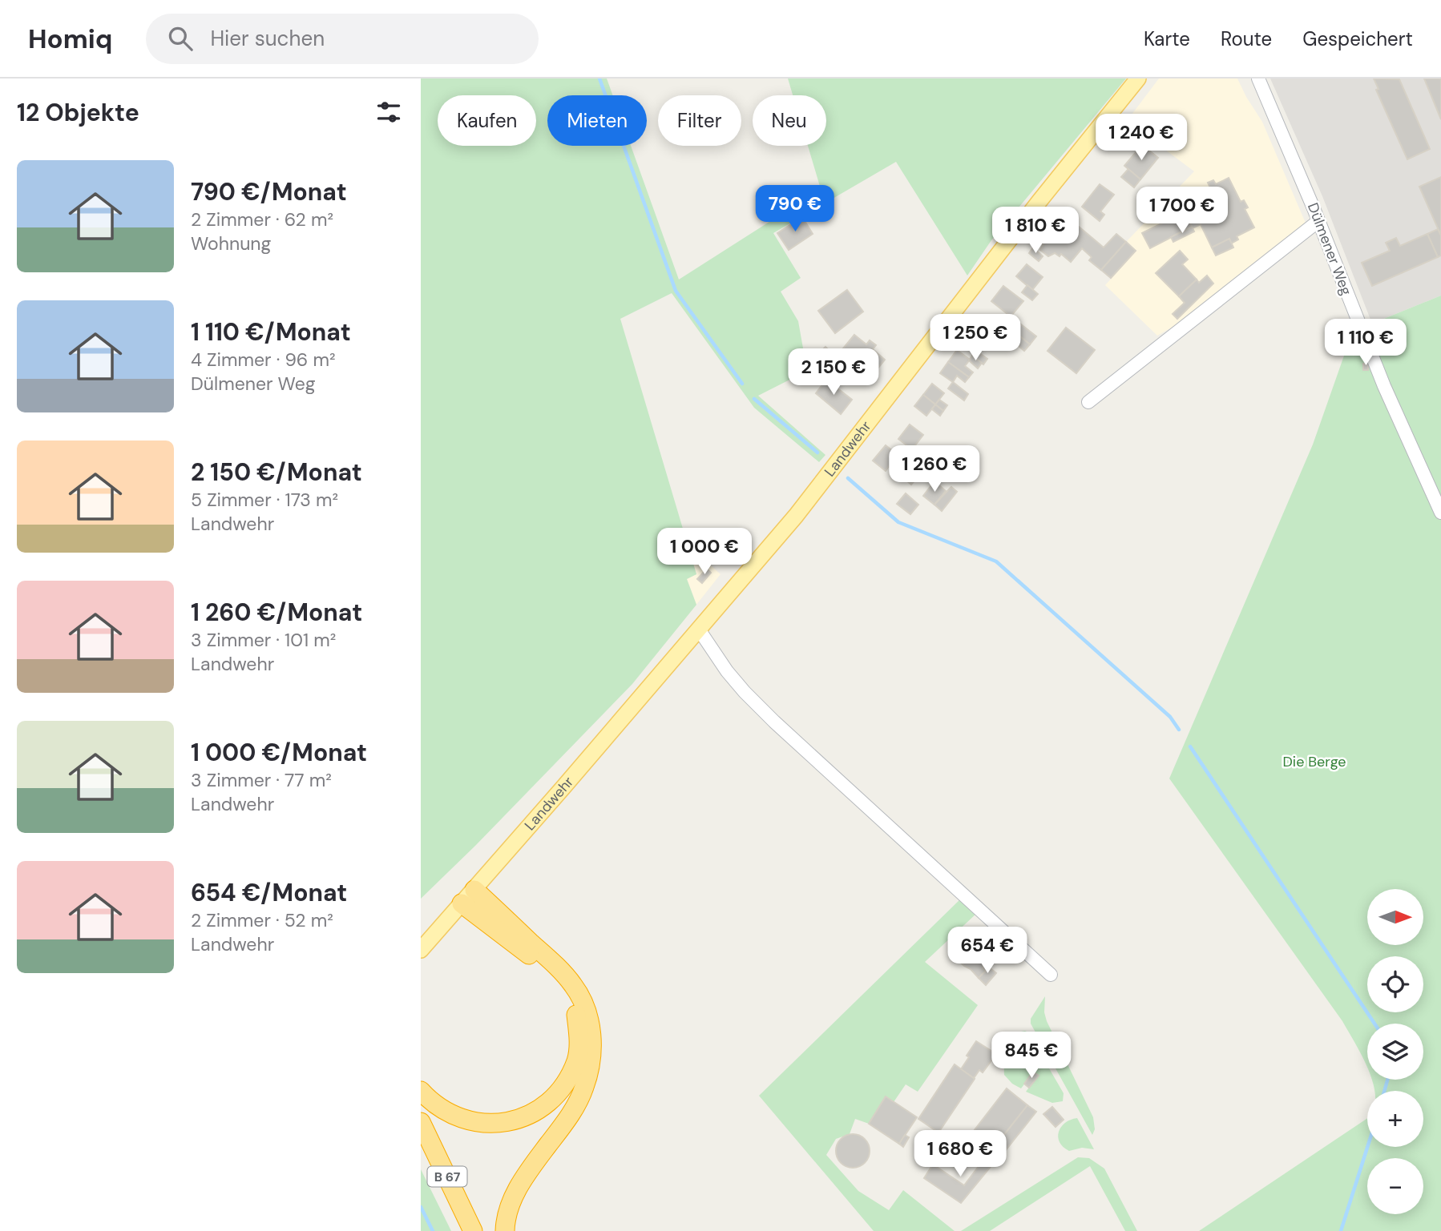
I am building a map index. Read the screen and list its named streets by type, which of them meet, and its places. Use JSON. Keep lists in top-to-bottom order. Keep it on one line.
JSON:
{"streets":{"highway":["B 67"],"main road":["Landwehr"],"street":["Dülmener Weg"]},"parks":["Die Berge"],"north":"right","page":{"header":"Homiq","search":"Hier suchen","nav":["Karte","Route","Gespeichert"],"heading":"12 Objekte","chip":["Kaufen","Mieten","Filter","Neu"],"price":["1 240 €","790 €","1 700 €","1 810 €","1 250 €","1 110 €","2 150 €","1 260 €","1 000 €","654 €","845 €","1 680 €"],"list":[{"name":"790 €/Monat","note":"2 Zimmer · 62 m² · Wohnung"},{"name":"1 110 €/Monat","note":"4 Zimmer · 96 m² · Dülmener Weg"},{"name":"2 150 €/Monat","note":"5 Zimmer · 173 m² · Landwehr"},{"name":"1 260 €/Monat","note":"3 Zimmer · 101 m² · Landwehr"},{"name":"1 000 €/Monat","note":"3 Zimmer · 77 m² · Landwehr"},{"name":"654 €/Monat","note":"2 Zimmer · 52 m² · Landwehr"}],"map_buttons":["+","−"]}}
